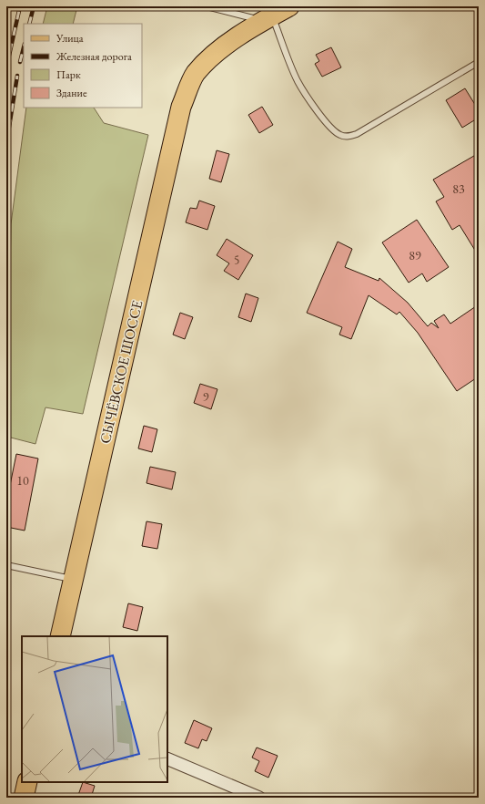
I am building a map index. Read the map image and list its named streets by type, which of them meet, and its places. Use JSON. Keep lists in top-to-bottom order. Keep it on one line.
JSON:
{"streets":{"main road":["СЫЧЁВСКОЕ ШОССЕ"]},"house_numbers":["83","89","5","9","10"],"legend":["Улица","Железная дорога","Парк","Здание"]}
